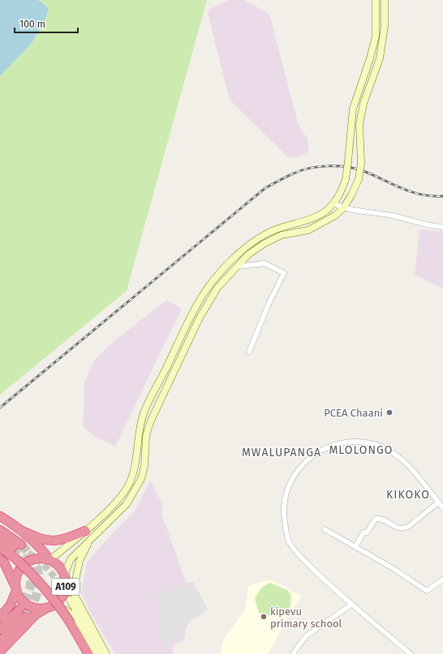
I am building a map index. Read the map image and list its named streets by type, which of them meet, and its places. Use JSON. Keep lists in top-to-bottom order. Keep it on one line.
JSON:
{"streets":{"highway":["A109"]},"districts":["MLOLONGO","MWALUPANGA","KIKOKO"],"places":["PCEA Chaani","kipevu primary school"],"scale_bar":"100 m"}
